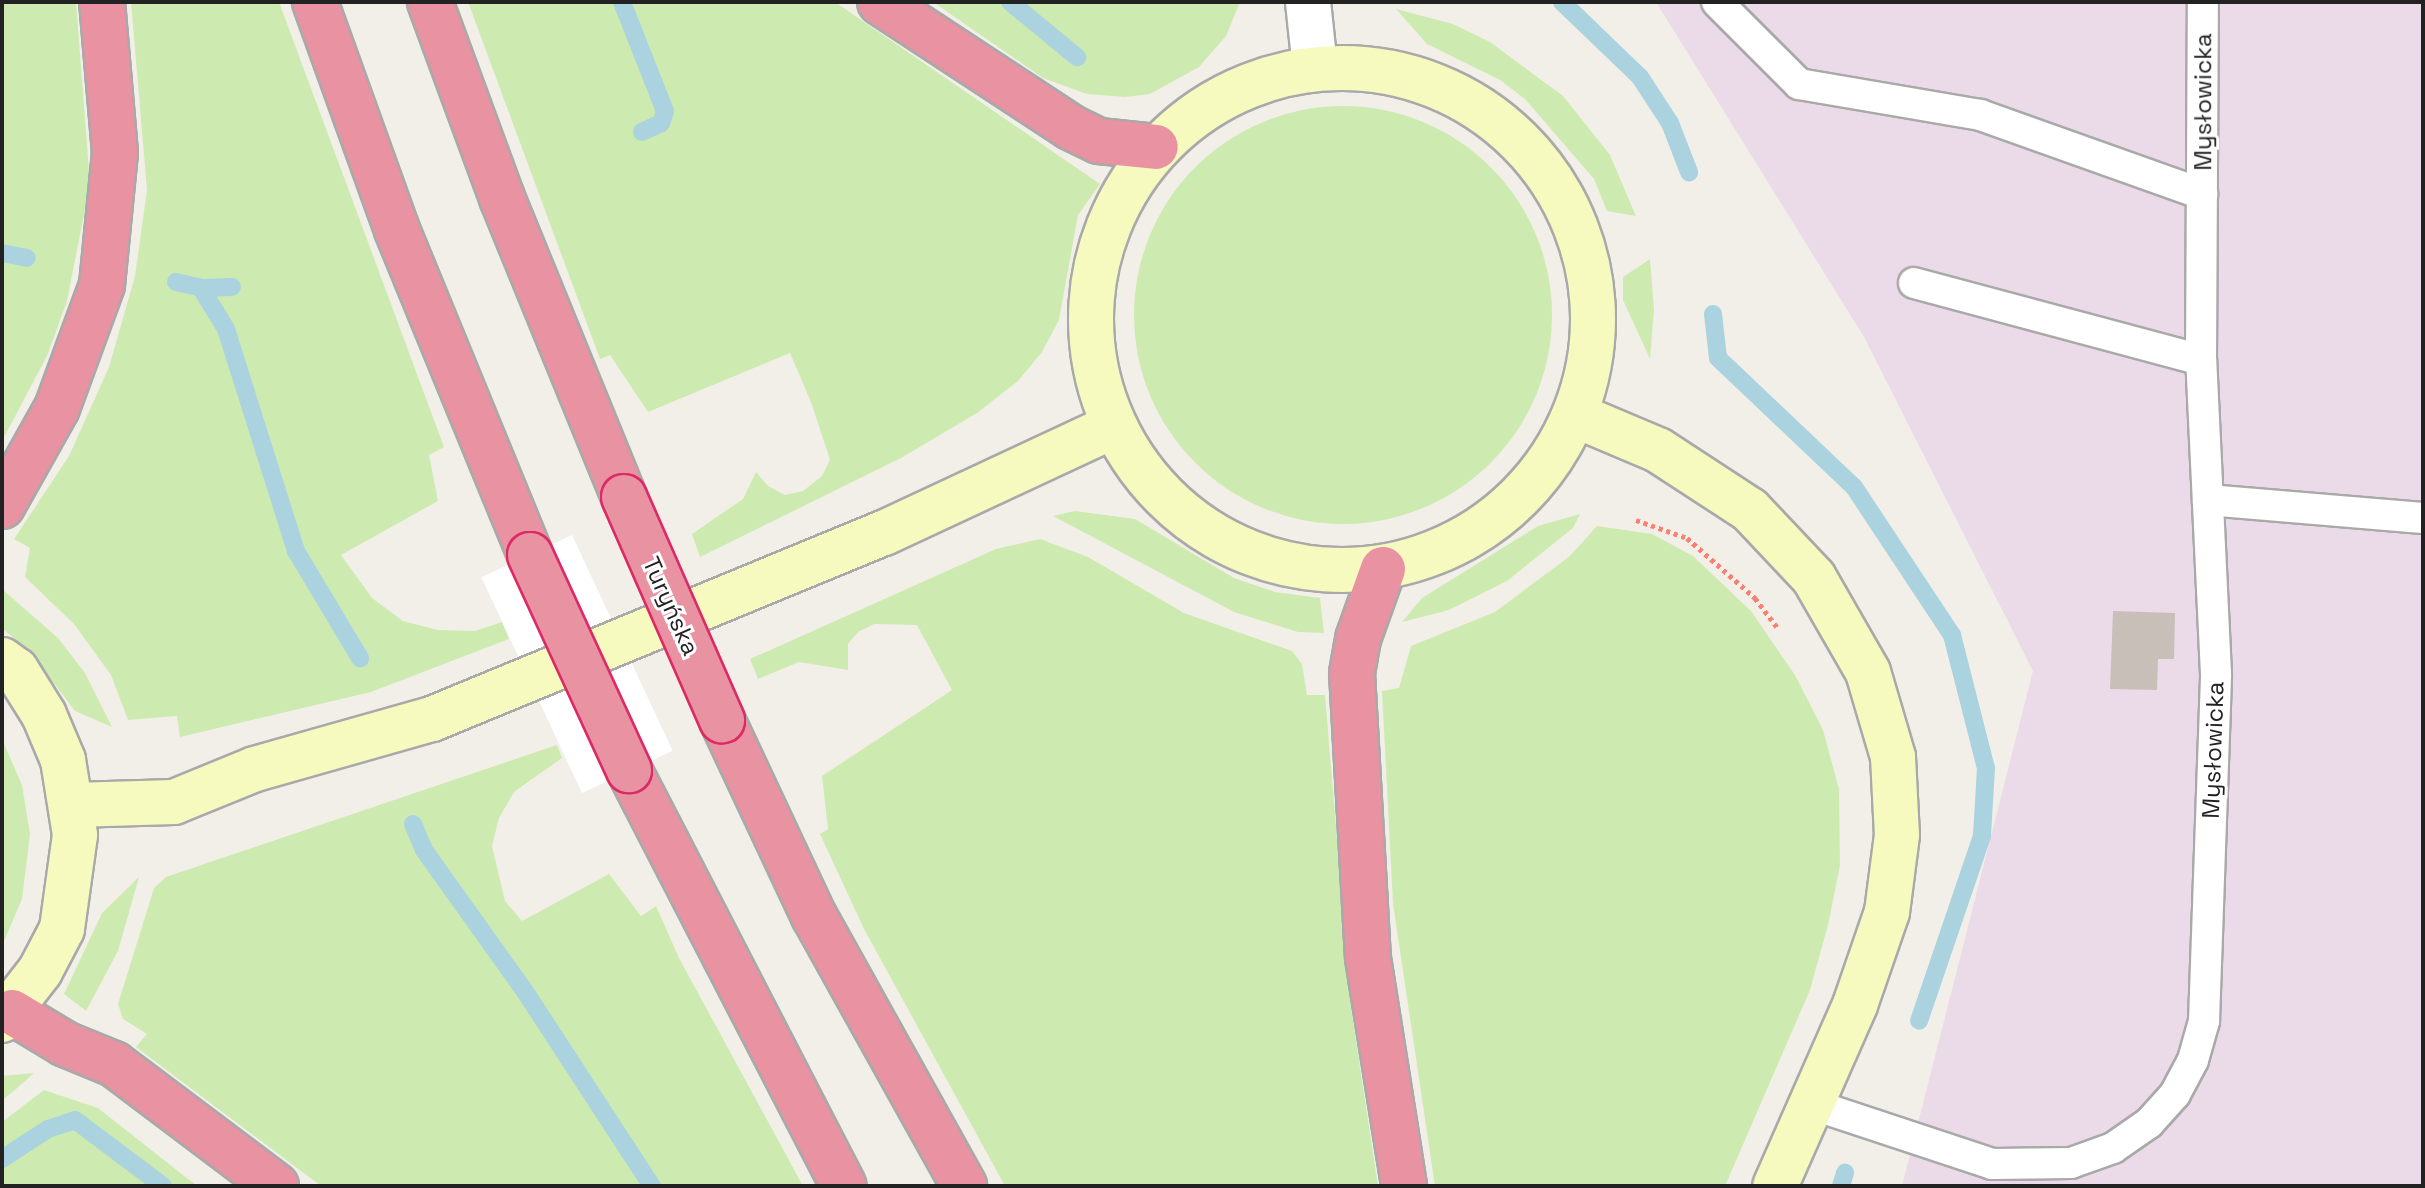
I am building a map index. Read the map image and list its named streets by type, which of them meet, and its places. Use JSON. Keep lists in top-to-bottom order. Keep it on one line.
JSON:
{"streets":{"highway":["Turyńska"],"lane":["Mysłowicka"]}}
